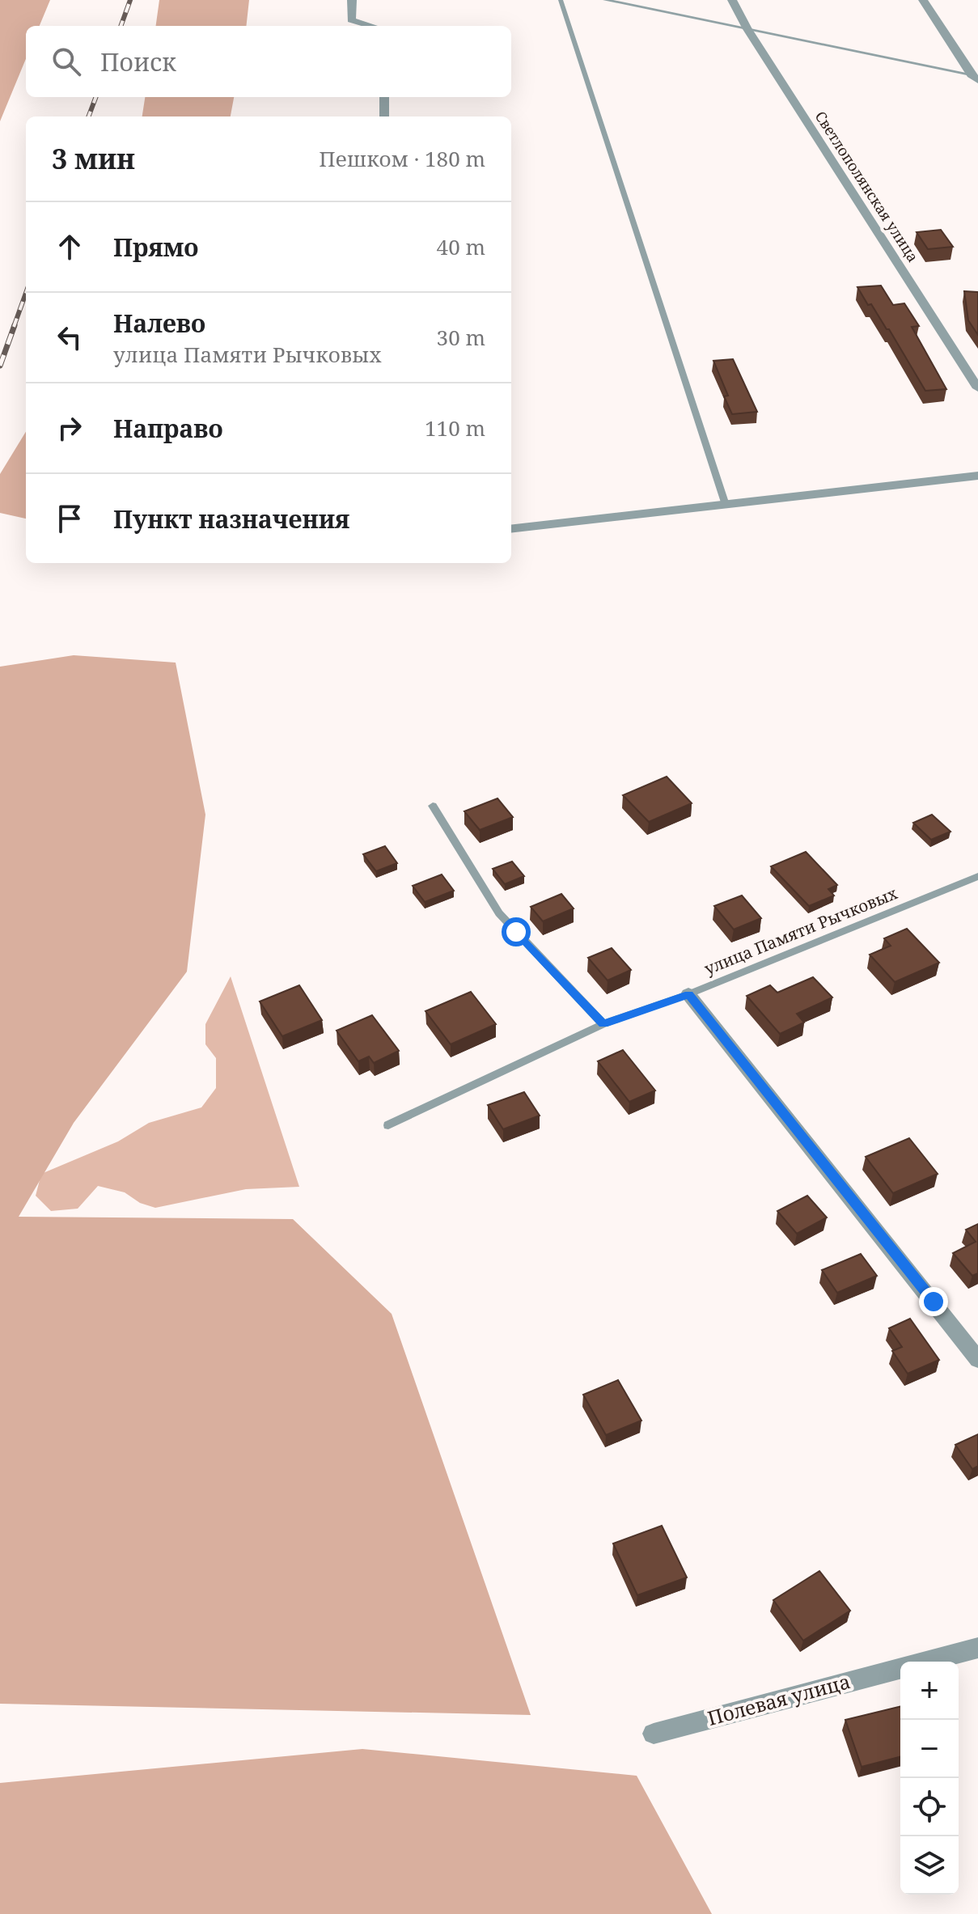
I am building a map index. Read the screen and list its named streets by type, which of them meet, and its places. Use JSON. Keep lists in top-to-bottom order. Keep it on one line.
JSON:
{"streets":{"street":["Светлополянская улица","Полевая улица"],"lane":["улица Памяти Рычковых"]},"page":{"search":"Поиск","heading":["3 мин","Пешком · 180 m"],"list":[["Прямо","40 m"],["Налево","улица Памяти Рычковых","30 m"],["Направо","110 m"],"Пункт назначения"],"map_buttons":["+","−"]}}
